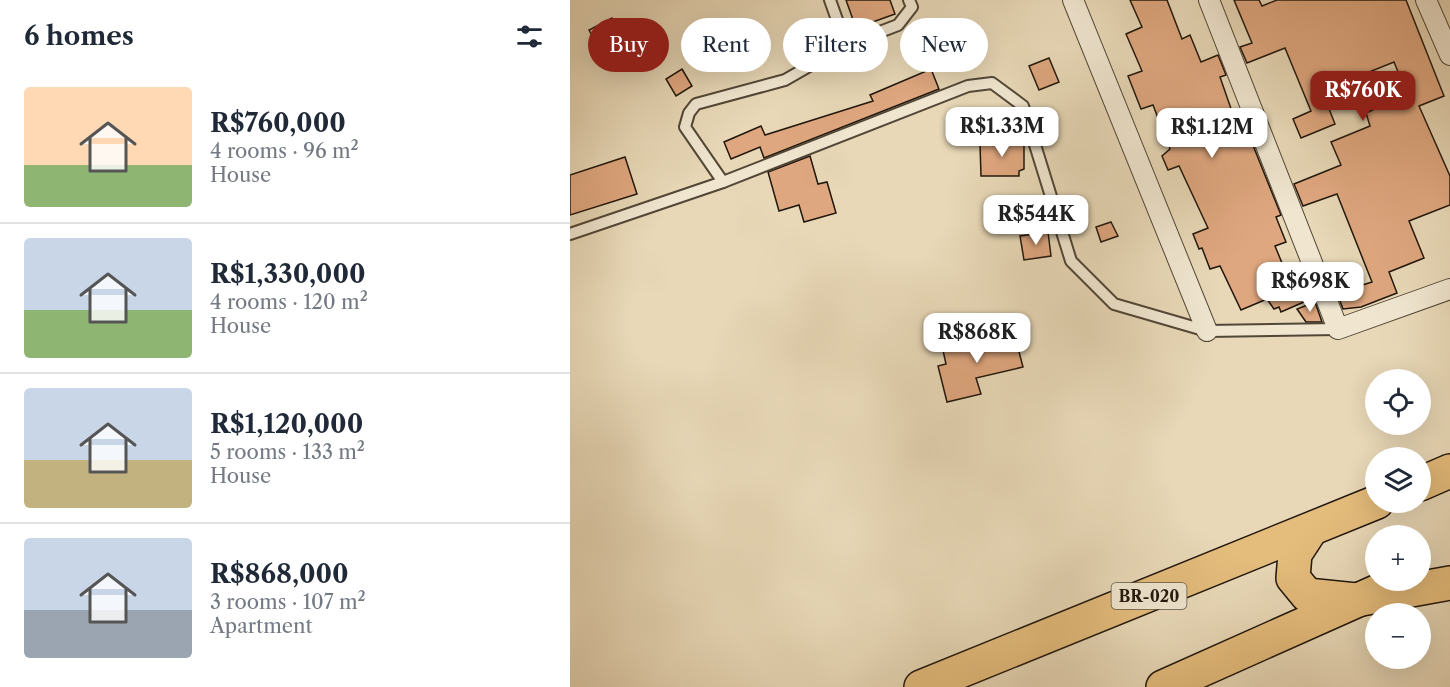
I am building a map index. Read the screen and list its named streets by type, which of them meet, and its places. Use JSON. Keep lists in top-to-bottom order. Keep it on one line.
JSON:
{"streets":{"highway":["BR-020"]},"page":{"heading":"6 homes","chip":["Buy","Rent","Filters","New"],"price":["R$760K","R$1.33M","R$1.12M","R$544K","R$698K","R$868K"],"list":[{"name":"R$760,000","note":"4 rooms · 96 m² · House"},{"name":"R$1,330,000","note":"4 rooms · 120 m² · House"},{"name":"R$1,120,000","note":"5 rooms · 133 m² · House"},{"name":"R$868,000","note":"3 rooms · 107 m² · Apartment"}],"map_buttons":["+","−"]}}
